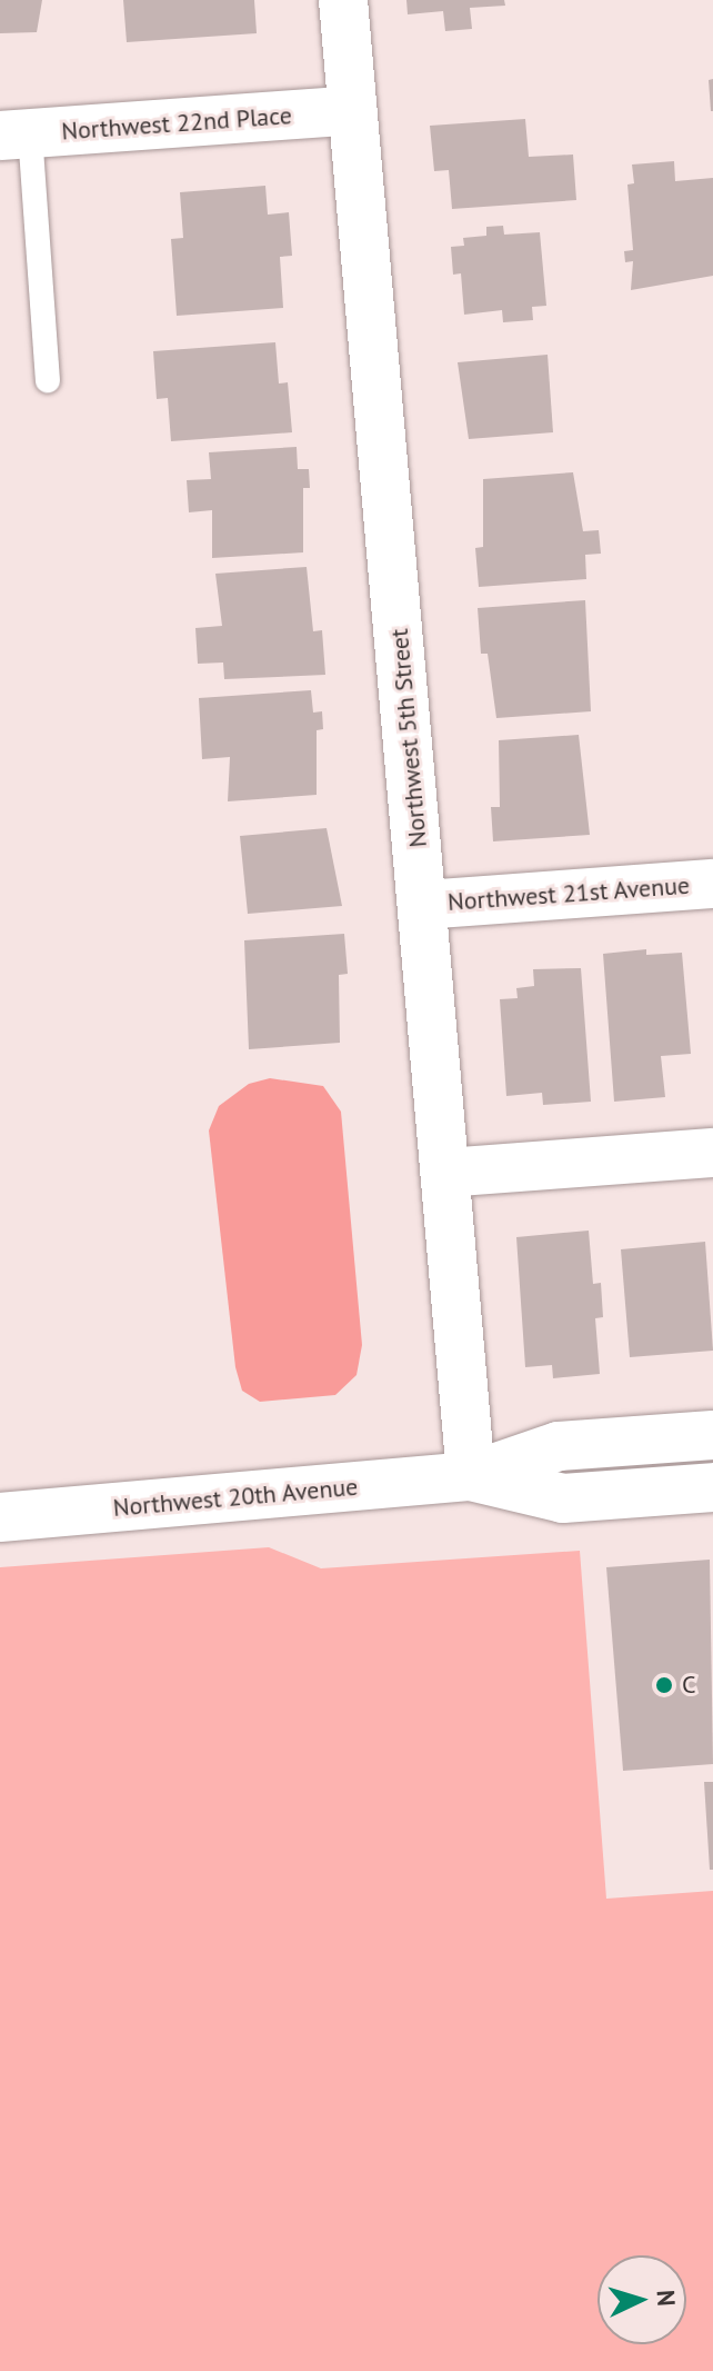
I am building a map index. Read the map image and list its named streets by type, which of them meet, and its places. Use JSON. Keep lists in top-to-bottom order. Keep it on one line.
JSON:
{"streets":{"street":["Northwest 22nd Place","Northwest 5th Street","Northwest 21st Avenue","Northwest 20th Avenue"]},"crossings":[["Northwest 22nd Place","Northwest 5th Street"],["Northwest 5th Street","Northwest 21st Avenue"],["Northwest 5th Street","Northwest 20th Avenue"]],"places":["C"],"north":"right"}
